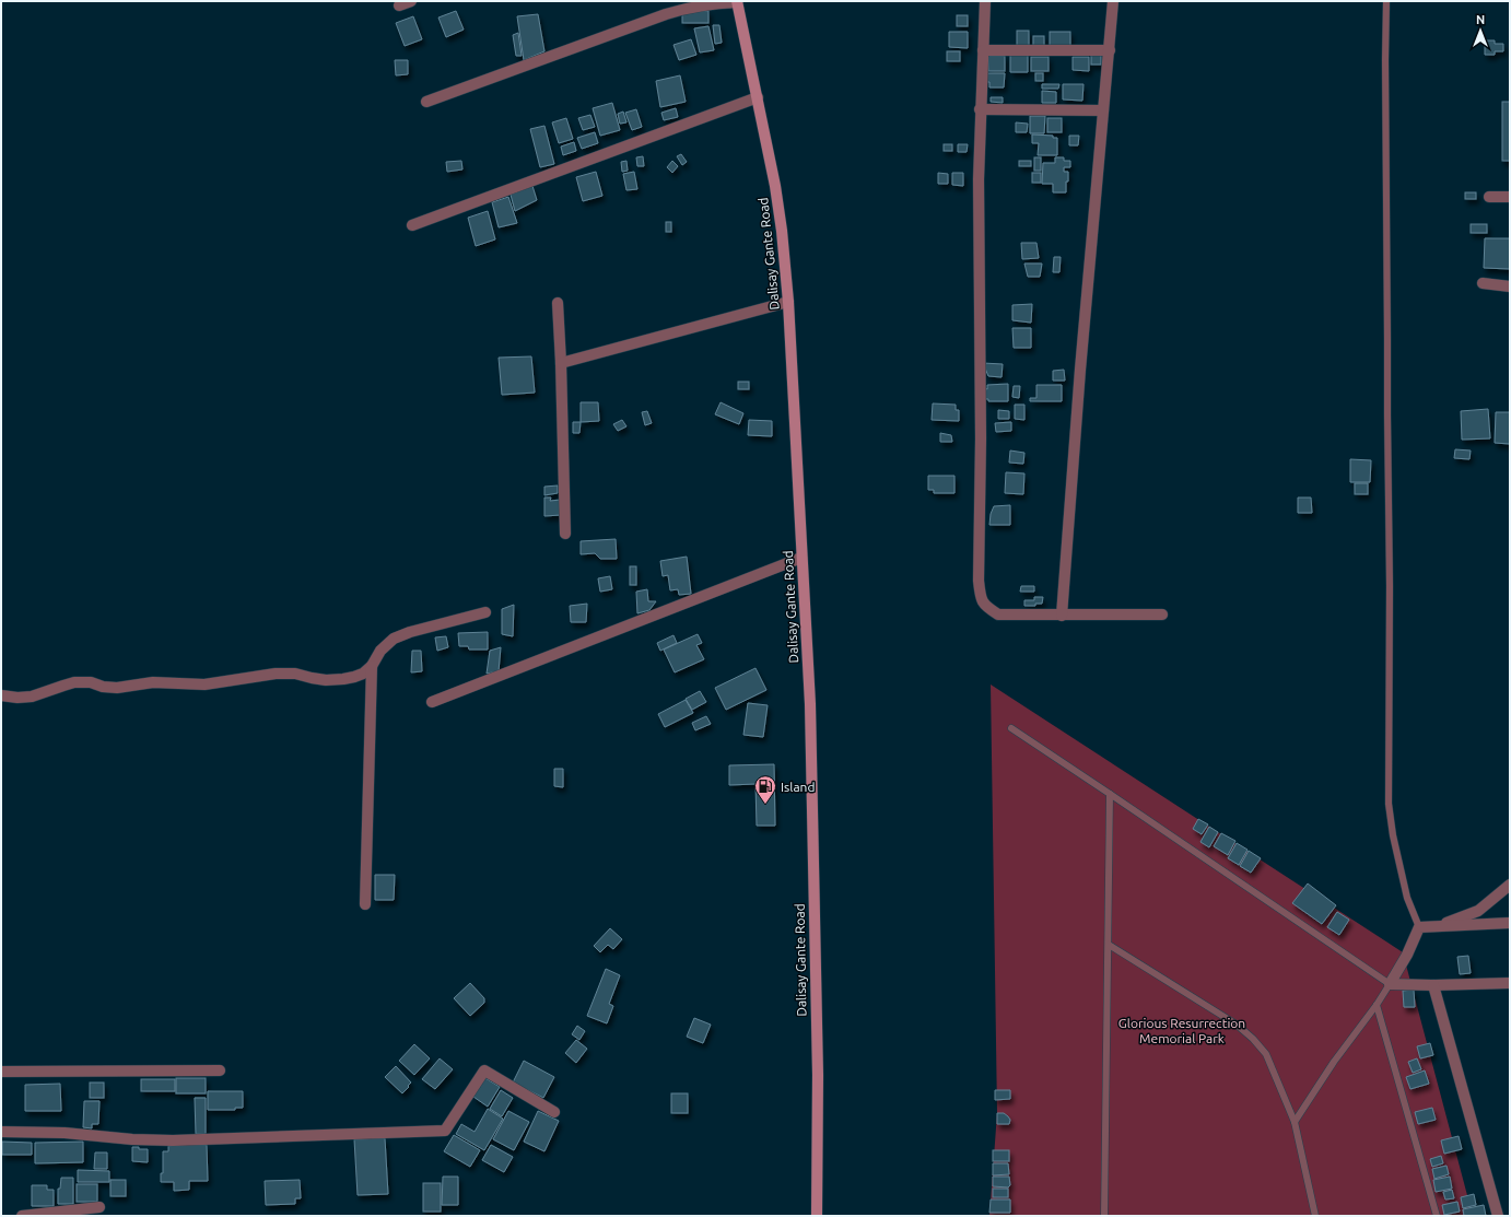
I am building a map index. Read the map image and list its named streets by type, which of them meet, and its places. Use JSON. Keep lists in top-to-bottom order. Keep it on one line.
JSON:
{"streets":{"main road":["Dalisay Gante Road"]},"parks":["Glorious Resurrection Memorial Park"],"places":{"fuel station":["Island"]},"north":"top"}
